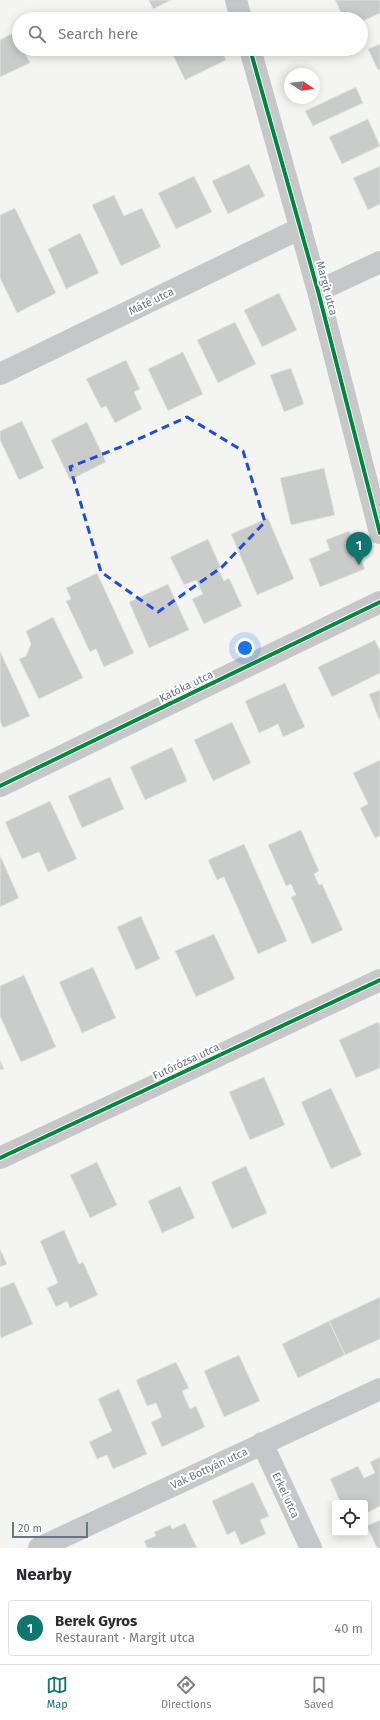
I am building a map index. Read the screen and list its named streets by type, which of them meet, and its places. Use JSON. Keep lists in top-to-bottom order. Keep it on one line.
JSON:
{"streets":{"street":["Margit utca","Máté utca","Katóka utca","Futórózsa utca","Vak Bottyán utca","Erkel utca"]},"crossings":[["Margit utca","Máté utca"],["Vak Bottyán utca","Erkel utca"]],"scale_bar":"20 m","north":"right","page":{"search":"Search here","pins":"1","scale":"20 m","heading":"Nearby","list":[{"mark":"1","name":"Berek Gyros","note":"Restaurant · Margit utca","value":"40 m"}],"nav":["Map","Directions","Saved"]}}
